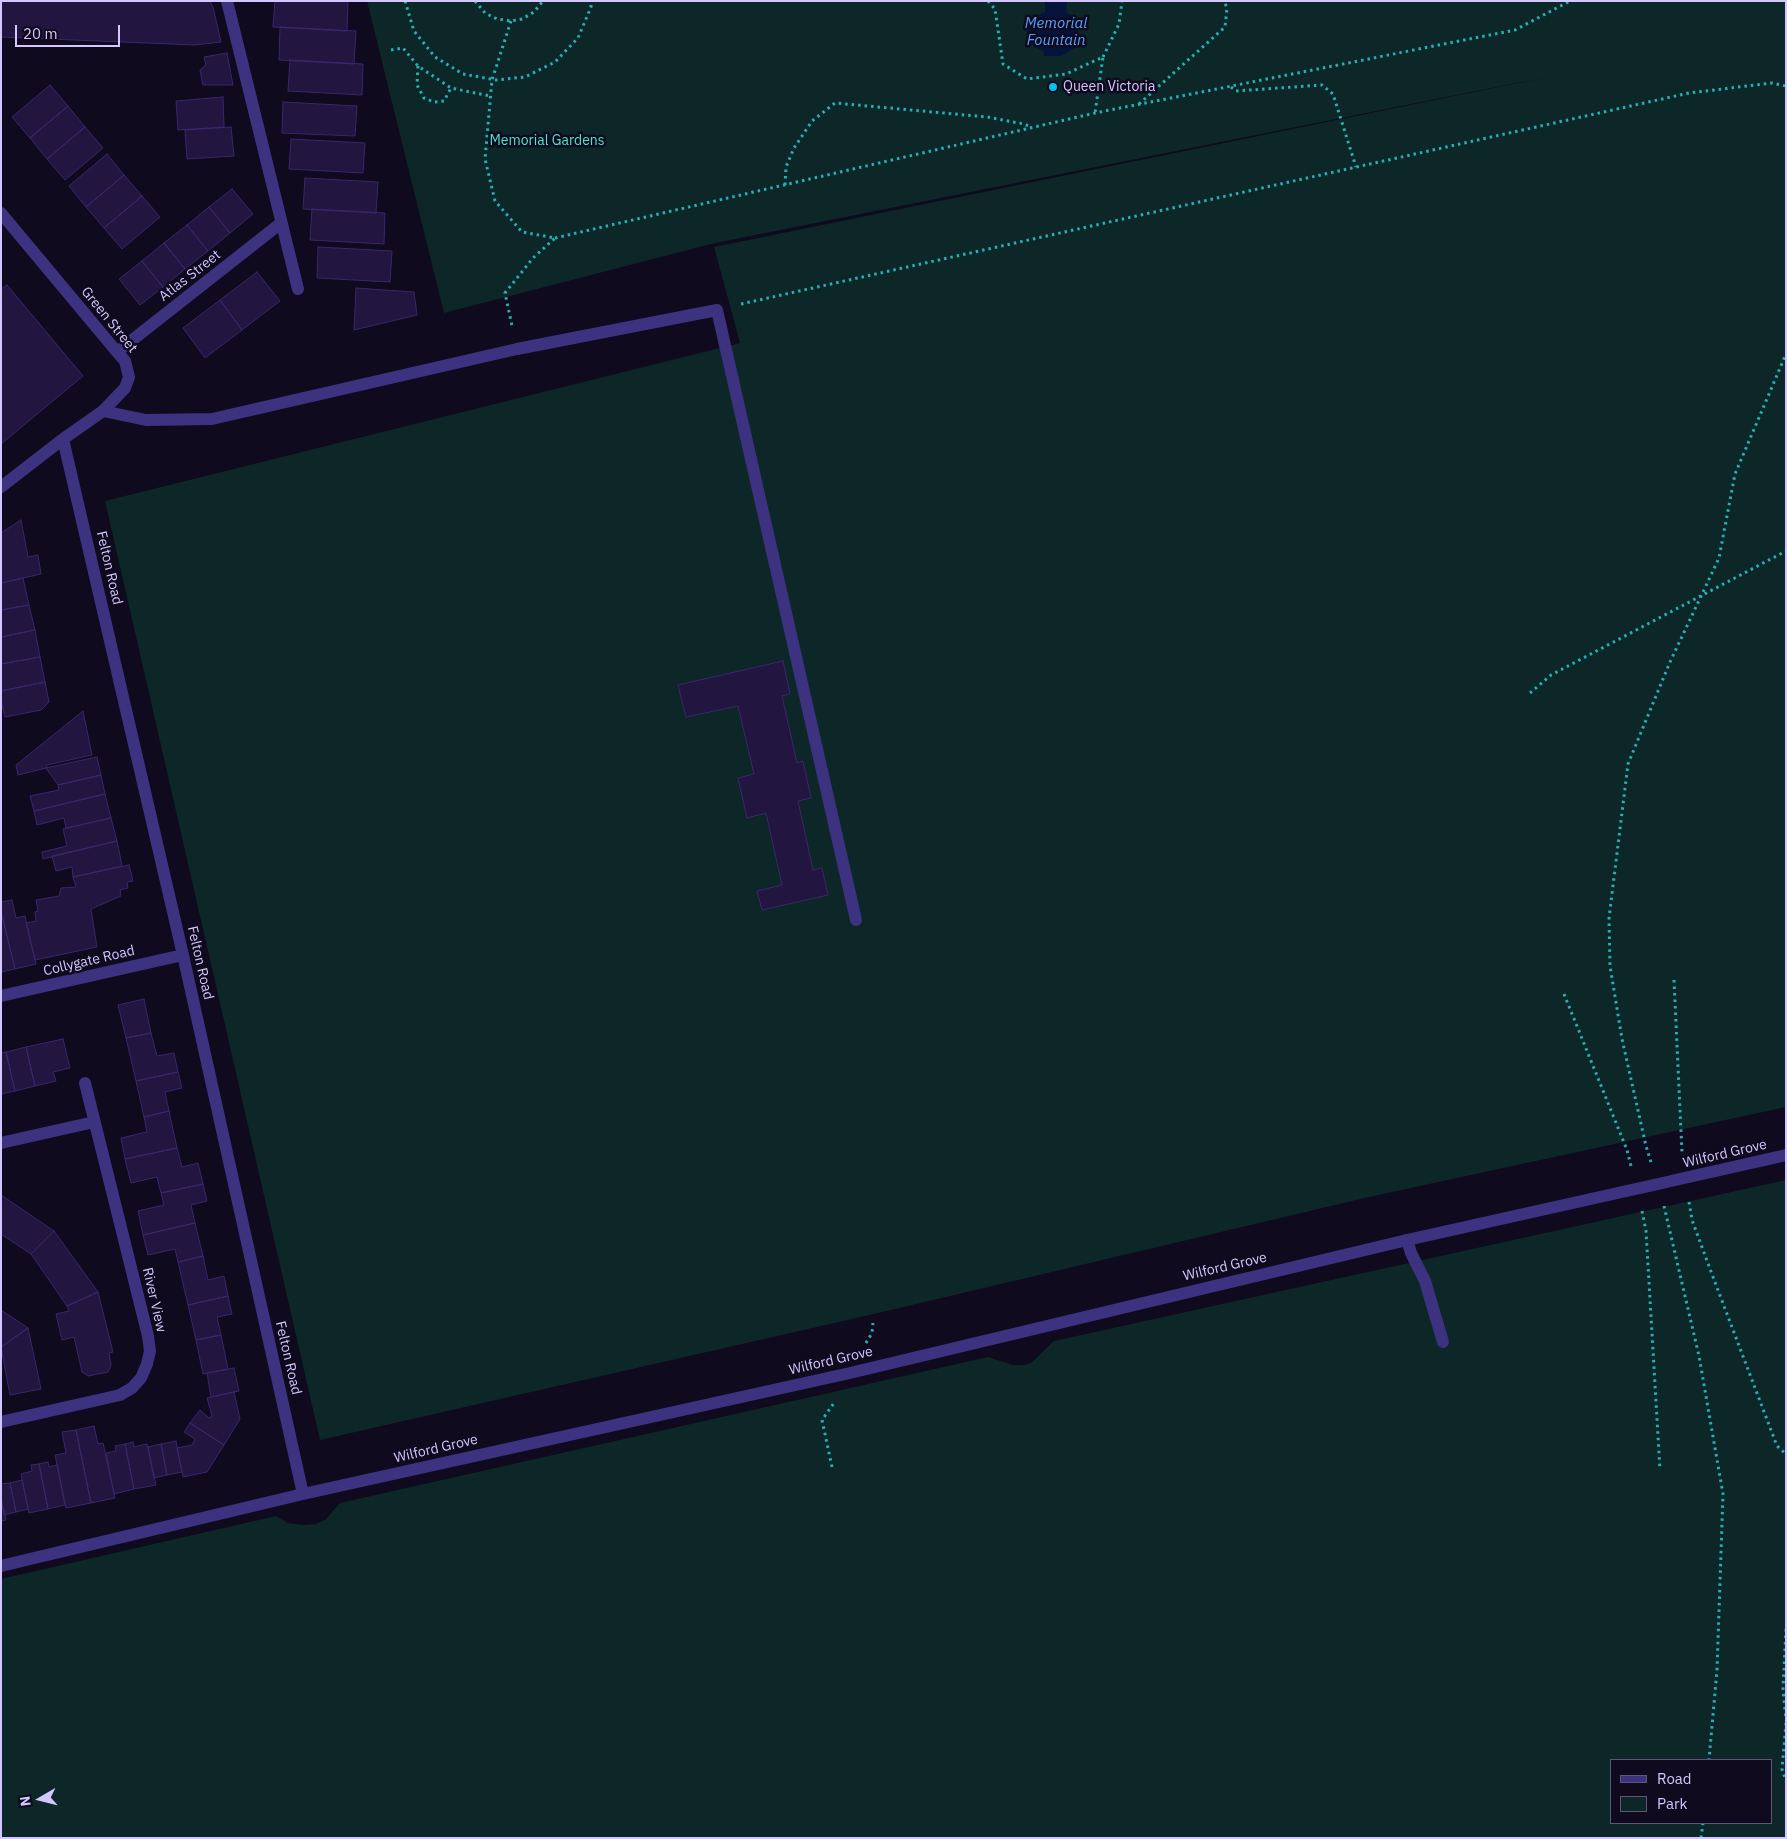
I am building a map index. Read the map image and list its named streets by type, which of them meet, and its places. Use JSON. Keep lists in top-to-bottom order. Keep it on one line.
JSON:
{"streets":{"street":["Atlas Street","Green Street","Felton Road","Collygate Road","Wilford Grove","River View"]},"crossings":[["Atlas Street","Green Street"],["Green Street","Felton Road"],["Felton Road","Collygate Road"],["Felton Road","Wilford Grove"]],"water":["Memorial Fountain"],"parks":["Memorial Gardens"],"places":["Queen Victoria"],"legend":["Road","Park"],"scale_bar":"20 m","north":"left"}
